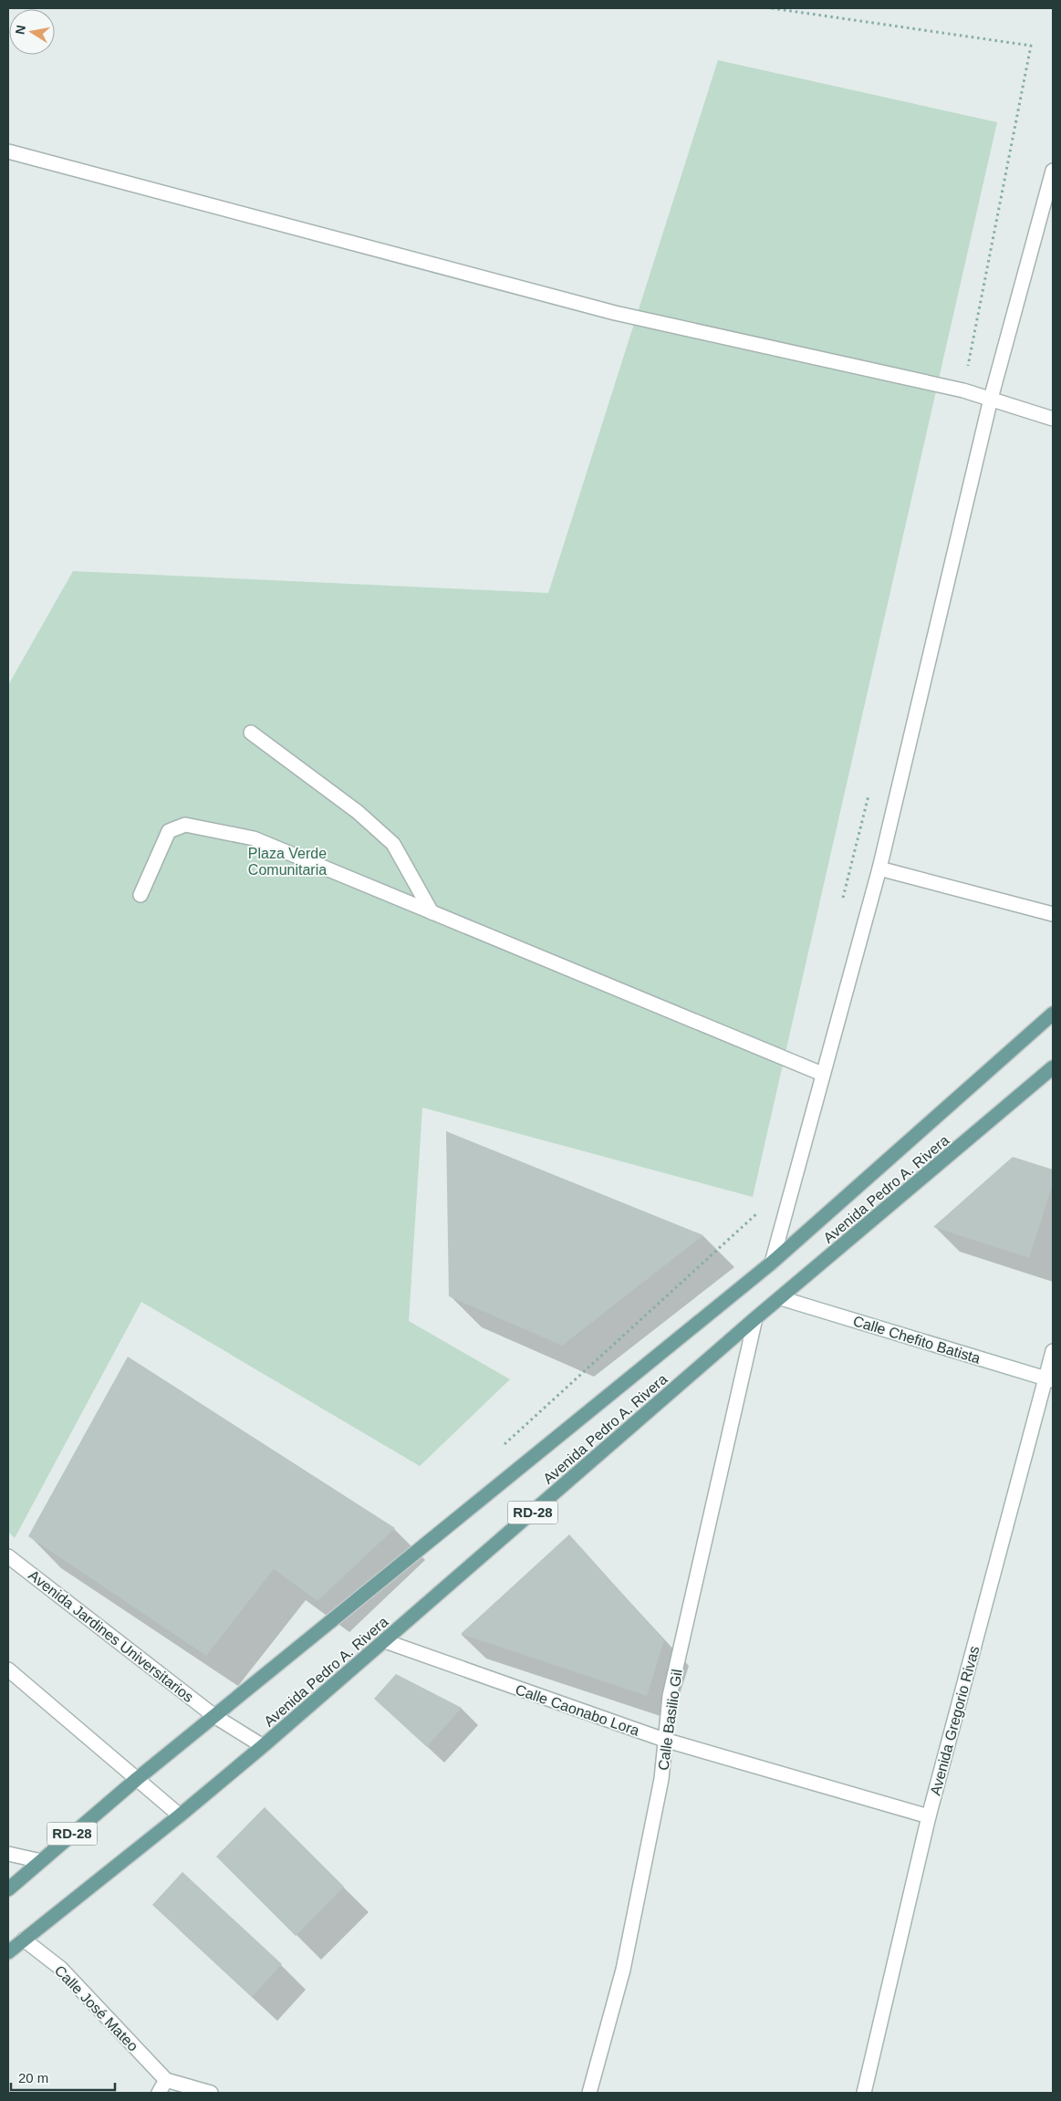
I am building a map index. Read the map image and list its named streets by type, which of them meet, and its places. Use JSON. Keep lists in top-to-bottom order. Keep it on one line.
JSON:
{"streets":{"main road":["Avenida Pedro A. Rivera","RD-28"],"street":["Calle Chefito Batista","Avenida Jardines Universitarios","Calle Caonabo Lora","Calle Basilio Gil","Avenida Gregorio Rivas","Calle José Mateo"]},"crossings":[["Avenida Pedro A. Rivera","Calle Chefito Batista"],["Avenida Pedro A. Rivera","Avenida Jardines Universitarios"],["Avenida Pedro A. Rivera","Calle Caonabo Lora"],["Avenida Pedro A. Rivera","Calle Basilio Gil"],["Avenida Pedro A. Rivera","Calle José Mateo"],["Calle Chefito Batista","Avenida Gregorio Rivas"],["Calle Caonabo Lora","Calle Basilio Gil"],["Calle Caonabo Lora","Avenida Gregorio Rivas"]],"parks":["Plaza Verde Comunitaria"],"scale_bar":"20 m","north":"left"}
